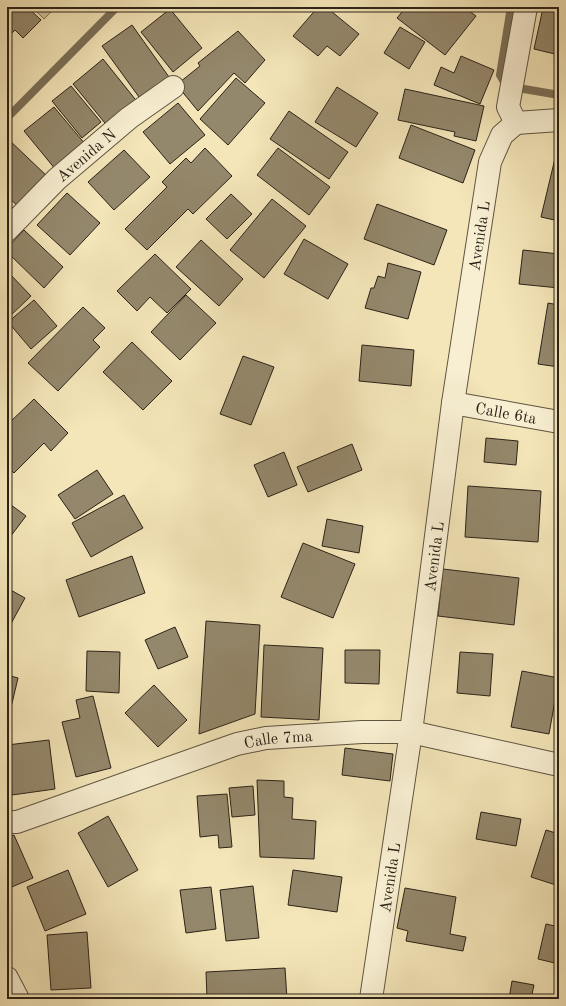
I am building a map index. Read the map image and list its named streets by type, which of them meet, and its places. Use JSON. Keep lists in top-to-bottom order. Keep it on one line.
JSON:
{"streets":{"street":["Avenida N","Avenida L","Calle 6ta","Calle 7ma"]},"crossings":[["Avenida L","Calle 6ta"],["Avenida L","Calle 7ma"]]}
